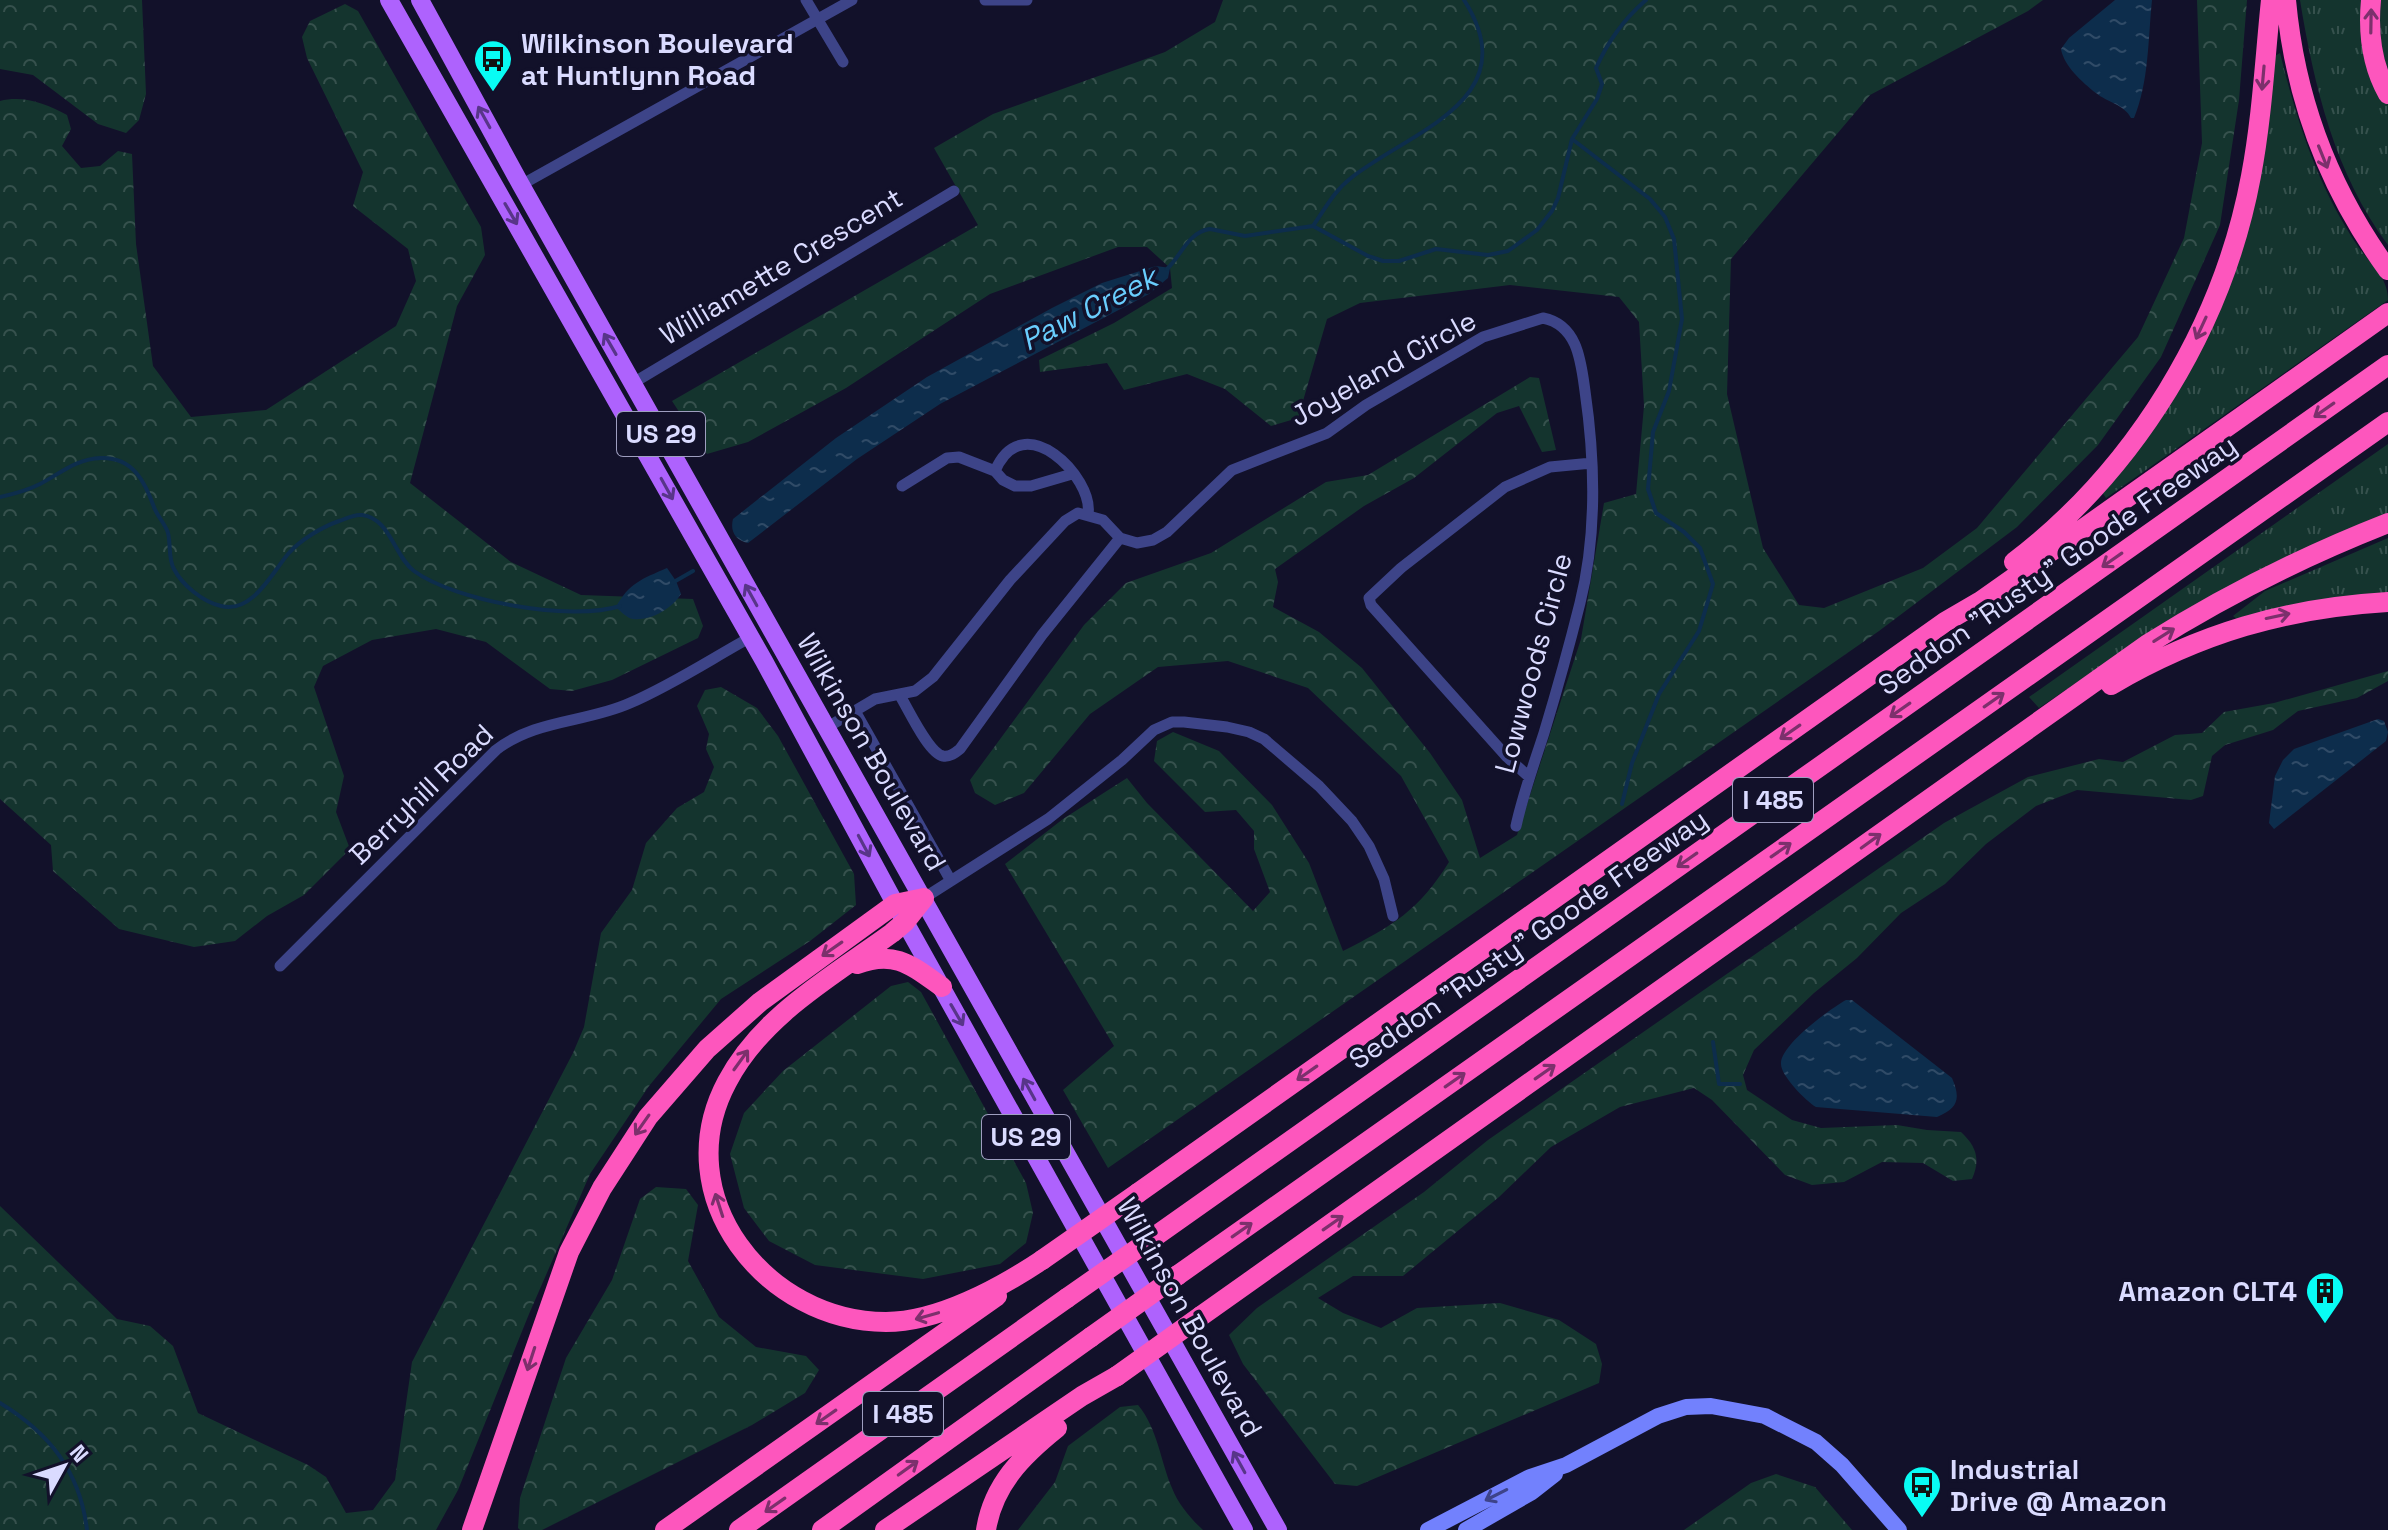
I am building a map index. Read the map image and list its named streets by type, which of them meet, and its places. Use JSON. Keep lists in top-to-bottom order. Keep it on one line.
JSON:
{"streets":{"highway":["Seddon \"Rusty\" Goode Freeway","I 485"],"main road":["US 29","Wilkinson Boulevard"],"street":["Williamette Crescent","Joyeland Circle","Lowwoods Circle","Berryhill Road"]},"crossings":[["Williamette Crescent","Wilkinson Boulevard"],["Joyeland Circle","Lowwoods Circle"],["Wilkinson Boulevard","Berryhill Road"]],"water":["Paw Creek"],"places":{"bus stop":["Wilkinson Boulevard at Huntlynn Road","Industrial Drive @ Amazon"],"building":["Amazon CLT4"]},"north":"top right"}
